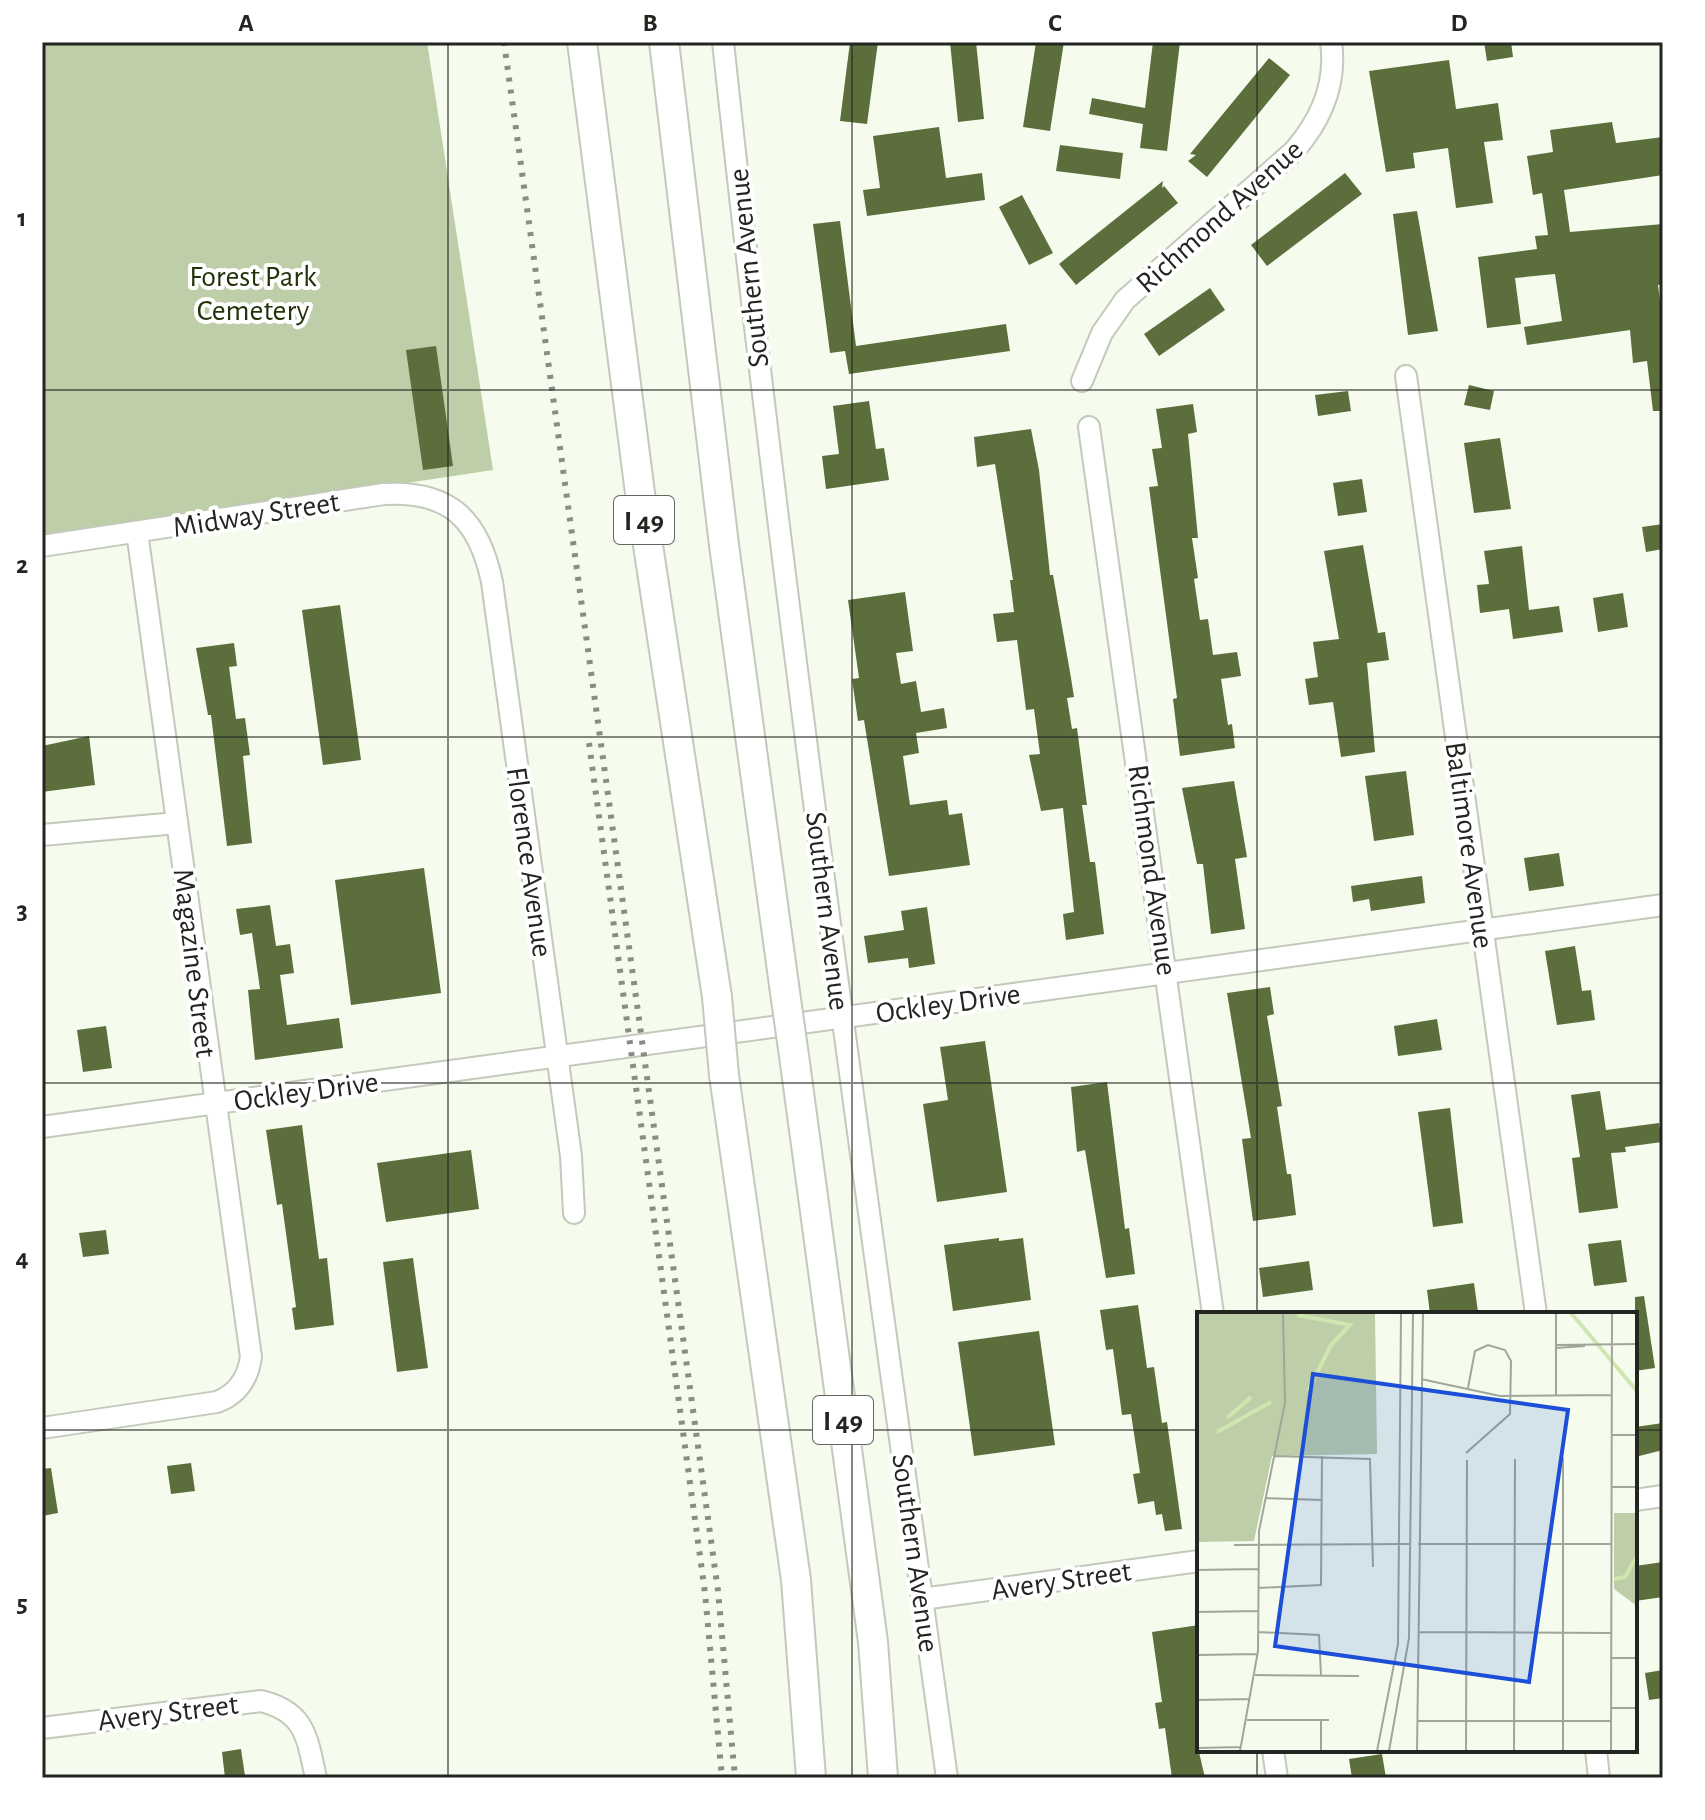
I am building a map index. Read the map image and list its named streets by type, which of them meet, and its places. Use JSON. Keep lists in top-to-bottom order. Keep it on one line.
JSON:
{"streets":{"highway":["I 49"],"street":["Richmond Avenue","Southern Avenue","Midway Street","Baltimore Avenue","Florence Avenue","Magazine Street","Ockley Drive","Avery Street"]},"crossings":[["Richmond Avenue","Ockley Drive"],["Southern Avenue","Ockley Drive"],["Southern Avenue","Avery Street"],["Midway Street","Florence Avenue"],["Midway Street","Magazine Street"],["Baltimore Avenue","Ockley Drive"],["Florence Avenue","Ockley Drive"],["Magazine Street","Ockley Drive"]],"parks":["Forest Park Cemetery"],"grid":{"columns":["A","B","C","D"],"rows":["1","2","3","4","5"]}}
